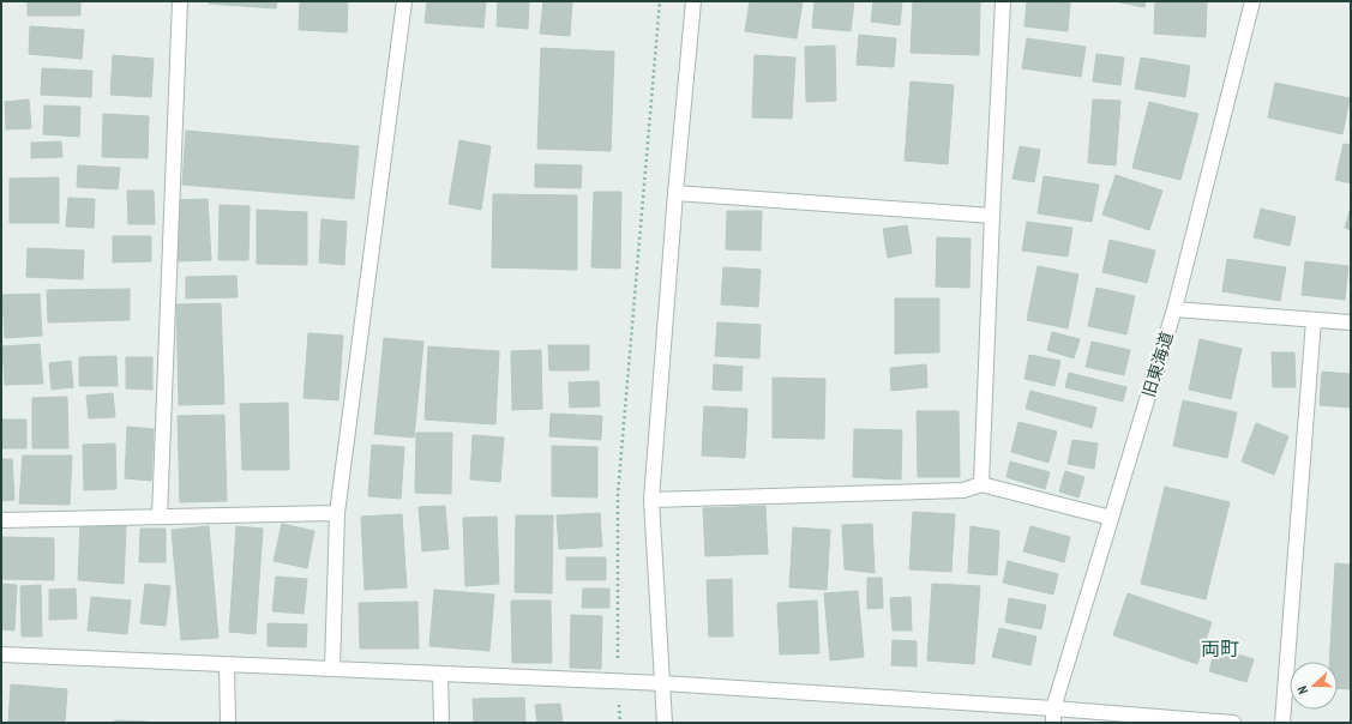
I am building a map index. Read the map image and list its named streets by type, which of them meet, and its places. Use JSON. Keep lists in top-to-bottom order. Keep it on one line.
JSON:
{"streets":{"street":["旧東海道"]},"districts":["両町"],"north":"left"}
